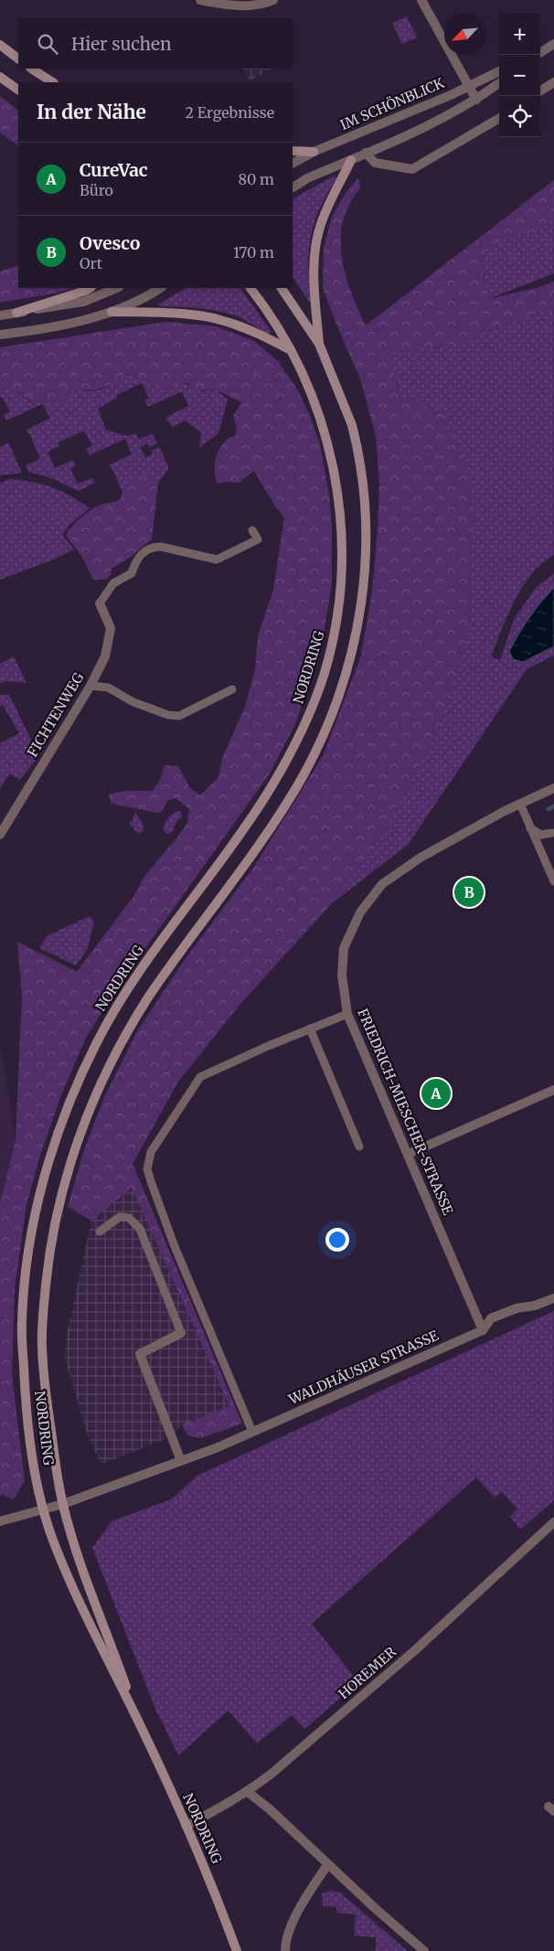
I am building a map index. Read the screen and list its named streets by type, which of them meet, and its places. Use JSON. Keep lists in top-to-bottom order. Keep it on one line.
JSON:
{"streets":{"street":["IM SCHÖNBLICK","NORDRING","FICHTENWEG","FRIEDRICH-MIESCHER-STRASSE","WALDHÄUSER STRASSE","HOREMER"]},"crossings":[["NORDRING","WALDHÄUSER STRASSE"],["NORDRING","HOREMER"],["FRIEDRICH-MIESCHER-STRASSE","WALDHÄUSER STRASSE"]],"north":"bottom left","page":{"map_buttons":["+","−"],"search":"Hier suchen","heading":["In der Nähe","2 Ergebnisse"],"list":[{"mark":"A","name":"CureVac","note":"Büro","value":"80 m"},{"mark":"B","name":"Ovesco","note":"Ort","value":"170 m"}],"pins":["B","A"]}}
